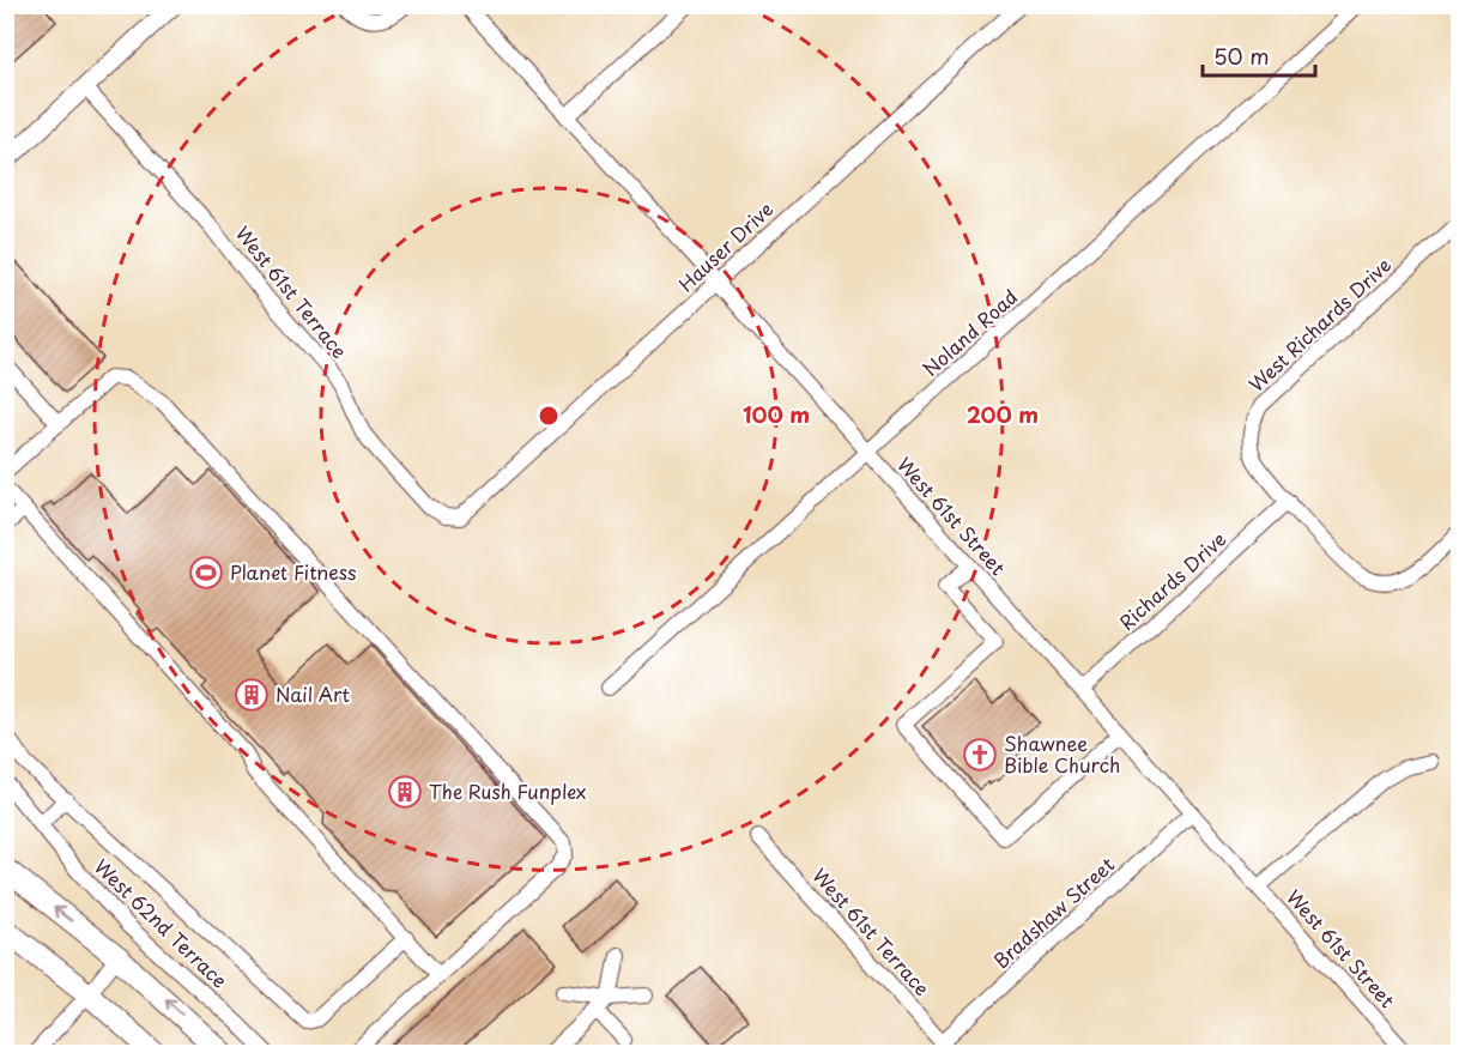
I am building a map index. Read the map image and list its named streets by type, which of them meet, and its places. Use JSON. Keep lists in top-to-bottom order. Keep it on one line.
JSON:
{"streets":{"street":["Hauser Drive","West 61st Terrace","West Richards Drive","Noland Road","West 61st Street","Richards Drive","Bradshaw Street","West 62nd Terrace"]},"crossings":[["Hauser Drive","West 61st Terrace"],["Hauser Drive","West 61st Street"],["West 61st Terrace","Bradshaw Street"],["West Richards Drive","Richards Drive"],["Noland Road","West 61st Street"],["West 61st Street","Richards Drive"],["West 61st Street","Bradshaw Street"]],"places":{"sports":["Planet Fitness"],"building":["Nail Art","The Rush Funplex"],"church":["Shawnee Bible Church"]},"scale_bar":"50 m","rings":["100 m","200 m"]}
